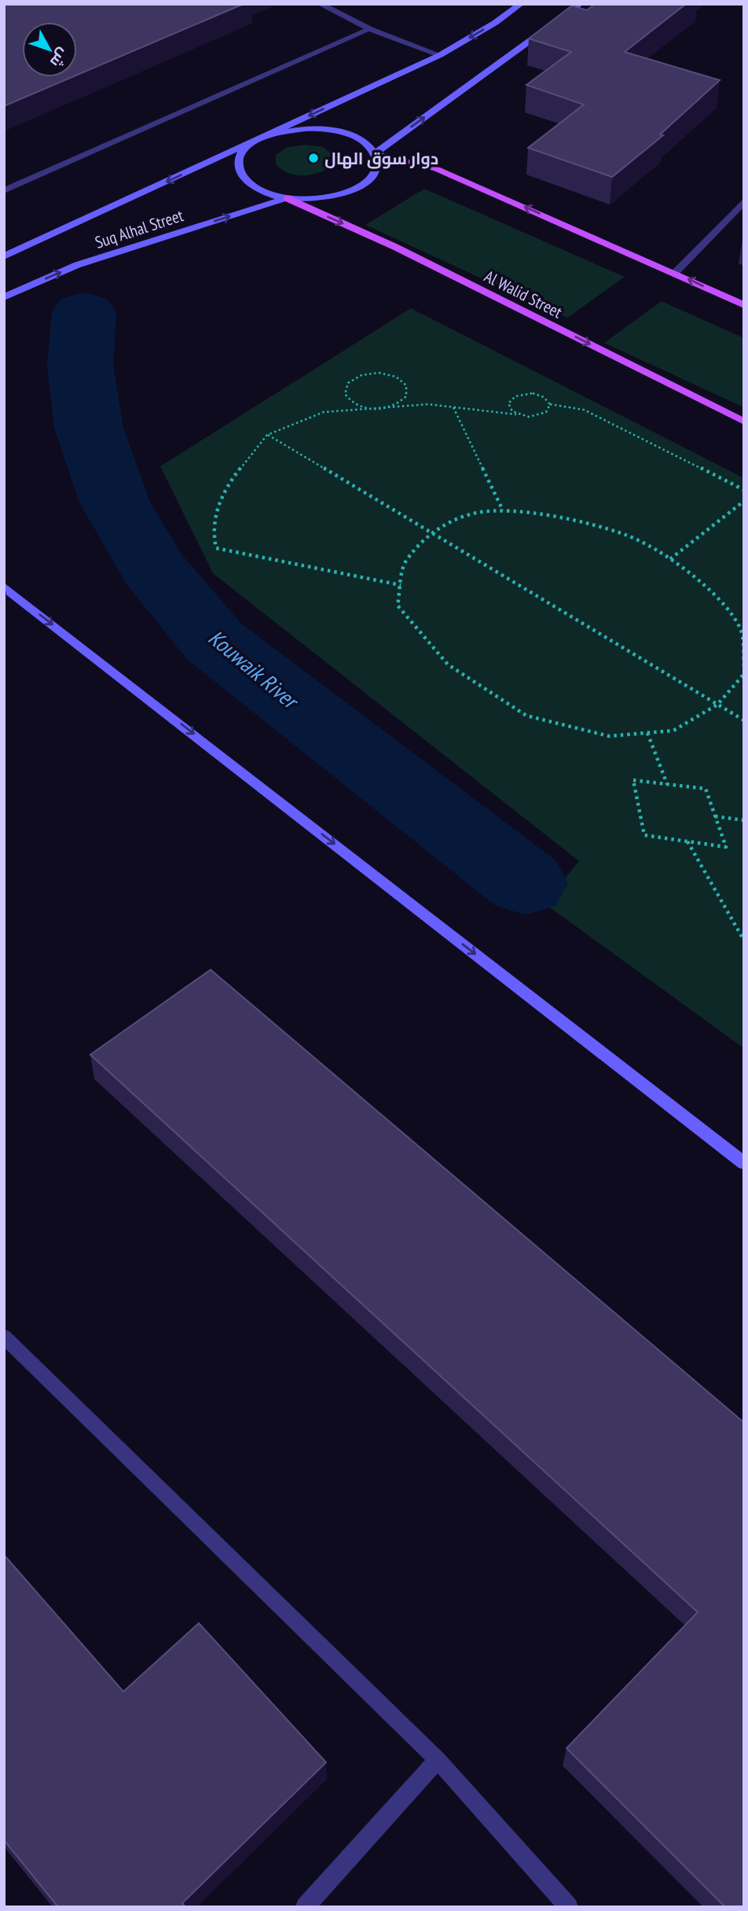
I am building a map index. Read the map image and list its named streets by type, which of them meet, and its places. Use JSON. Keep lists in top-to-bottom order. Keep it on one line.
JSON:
{"streets":{"main road":["Suq Alhal Street","Al Walid Street"]},"crossings":[["Suq Alhal Street","Al Walid Street"]],"water":["Kouwaik River"],"places":["دوار سوق الهال"],"north":"bottom right"}
